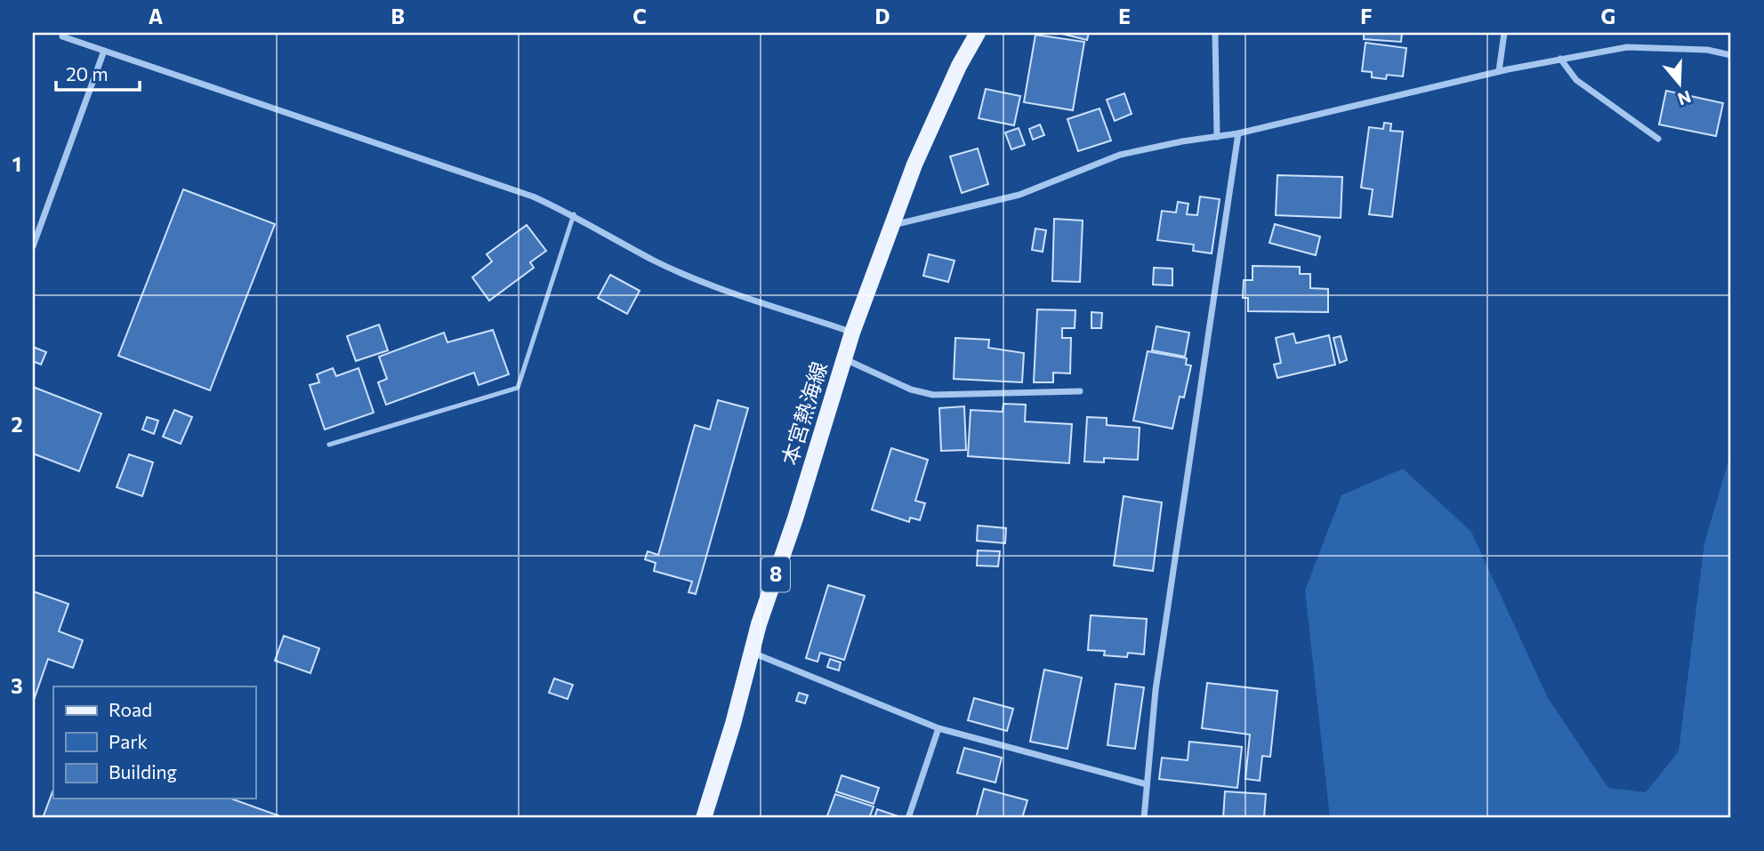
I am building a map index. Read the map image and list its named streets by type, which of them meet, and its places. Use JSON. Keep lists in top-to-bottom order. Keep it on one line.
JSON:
{"streets":{"main road":["本宮熱海線","8"]},"legend":["Road","Park","Building"],"scale_bar":"20 m","north":"bottom","grid":{"columns":["A","B","C","D","E","F","G"],"rows":["1","2","3"]}}
